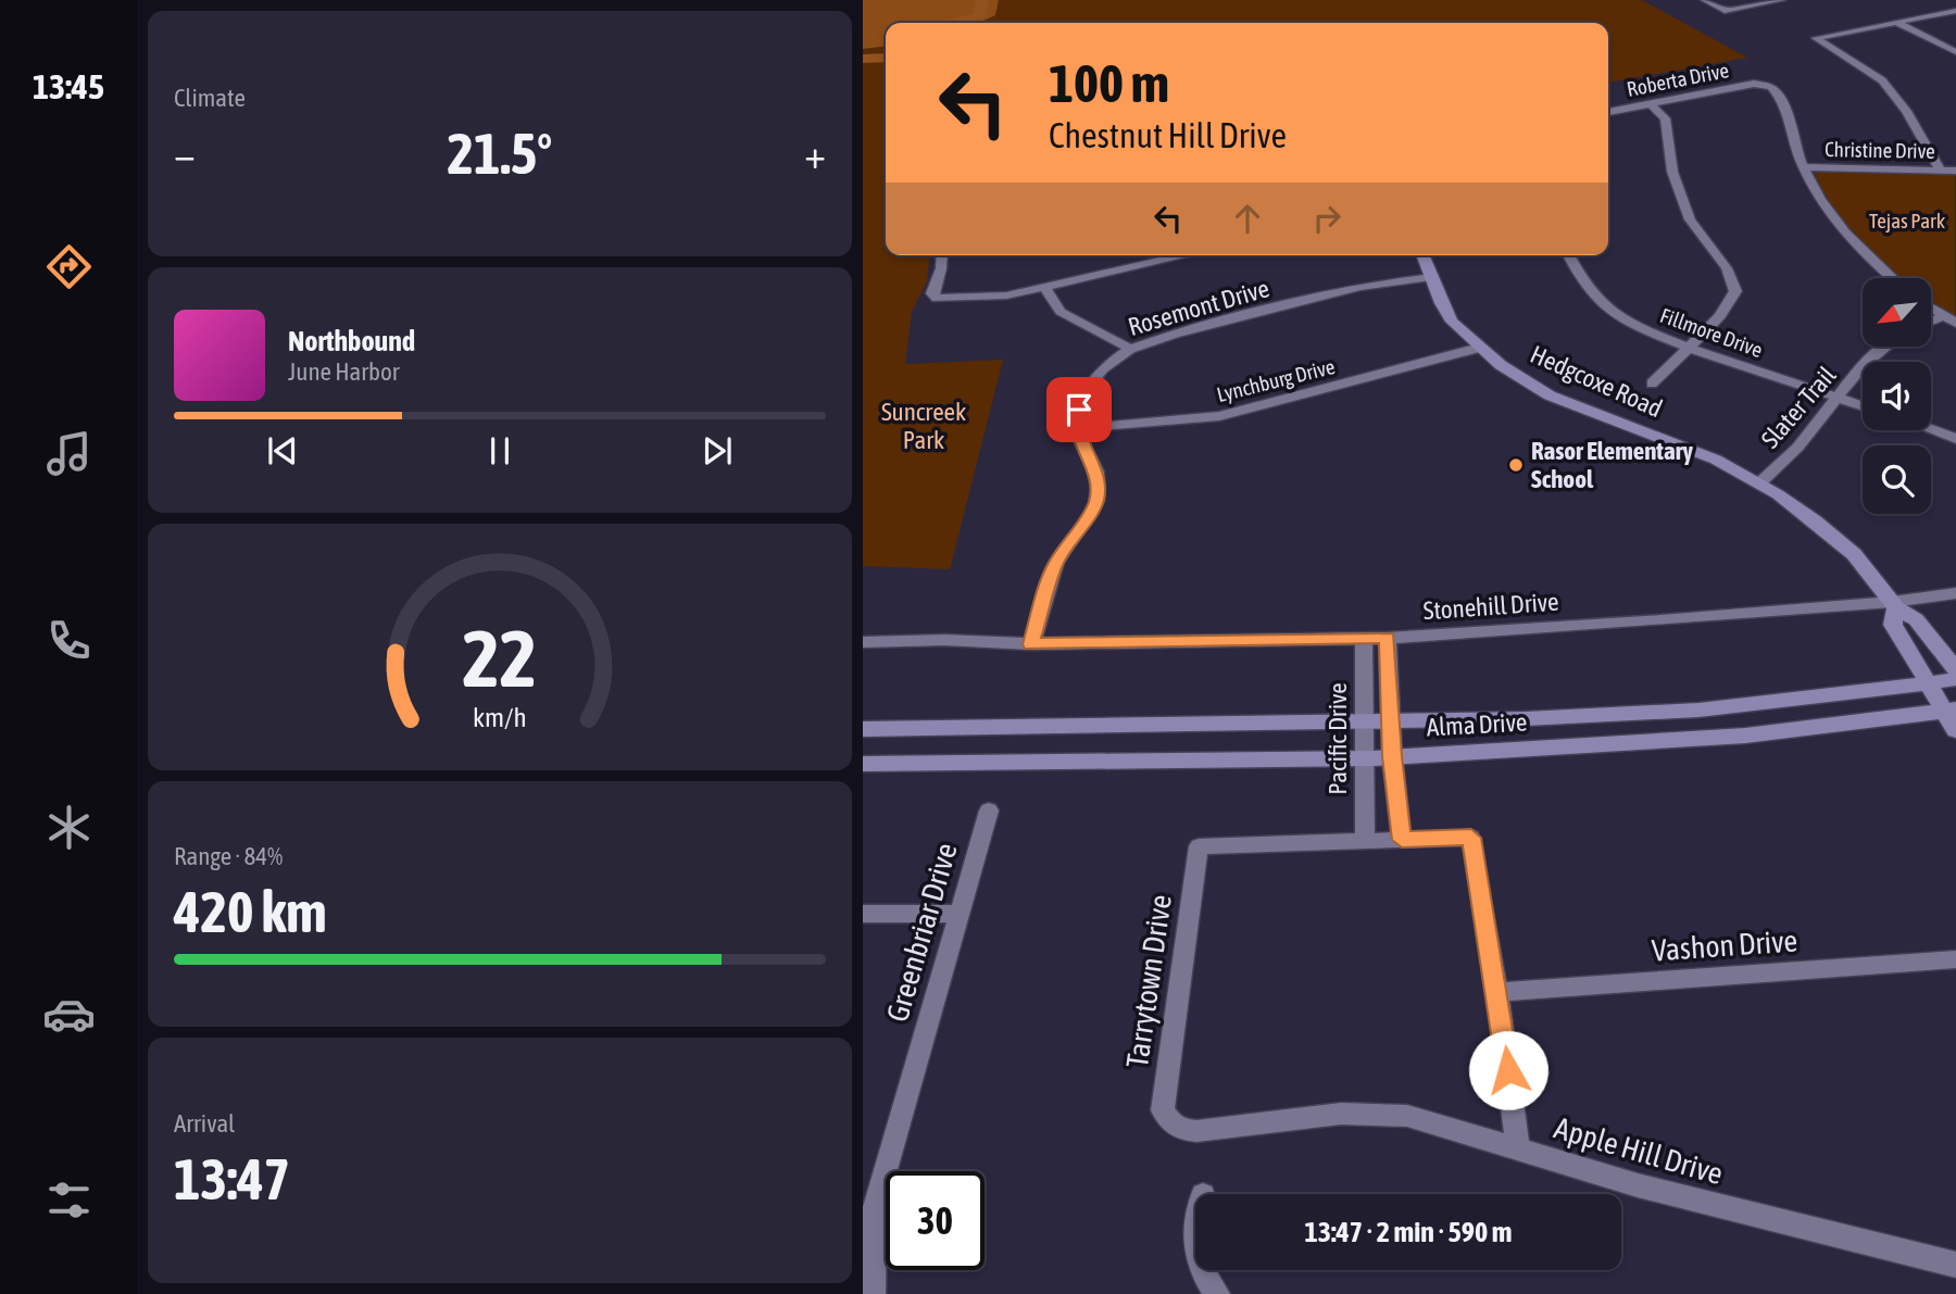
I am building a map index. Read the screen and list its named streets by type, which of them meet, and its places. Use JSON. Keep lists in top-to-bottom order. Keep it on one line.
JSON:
{"streets":{"main road":["Hedgcoxe Road","Alma Drive"],"street":["Roberta Drive","Christine Drive","Rosemont Drive","Fillmore Drive","Lynchburg Drive","Slater Trail","Stonehill Drive","Pacific Drive","Greenbriar Drive","Vashon Drive","Tarrytown Drive","Apple Hill Drive"]},"crossings":[["Roberta Drive","Christine Drive"],["Rosemont Drive","Lynchburg Drive"],["Rosemont Drive","Hedgcoxe Road"],["Fillmore Drive","Slater Trail"],["Lynchburg Drive","Hedgcoxe Road"],["Hedgcoxe Road","Slater Trail"],["Hedgcoxe Road","Stonehill Drive"],["Hedgcoxe Road","Alma Drive"],["Stonehill Drive","Pacific Drive"],["Alma Drive","Pacific Drive"],["Pacific Drive","Tarrytown Drive"],["Tarrytown Drive","Apple Hill Drive"]],"parks":["Tejas Park","Suncreek Park"],"places":["Rasor Elementary School"],"north":"bottom left","page":{"tabs":"13:45","tile":["Climate",["Range · 84%","420 km"],["Arrival","13:47"]],"turn":["100 m","Chestnut Hill Drive"],"heat":["−","21.5°","+"],"song":["Northbound","June Harbor"],"limit":"30","trip":"13:47 · 2 min · 590 m","gauge":["22","km/h"]}}
